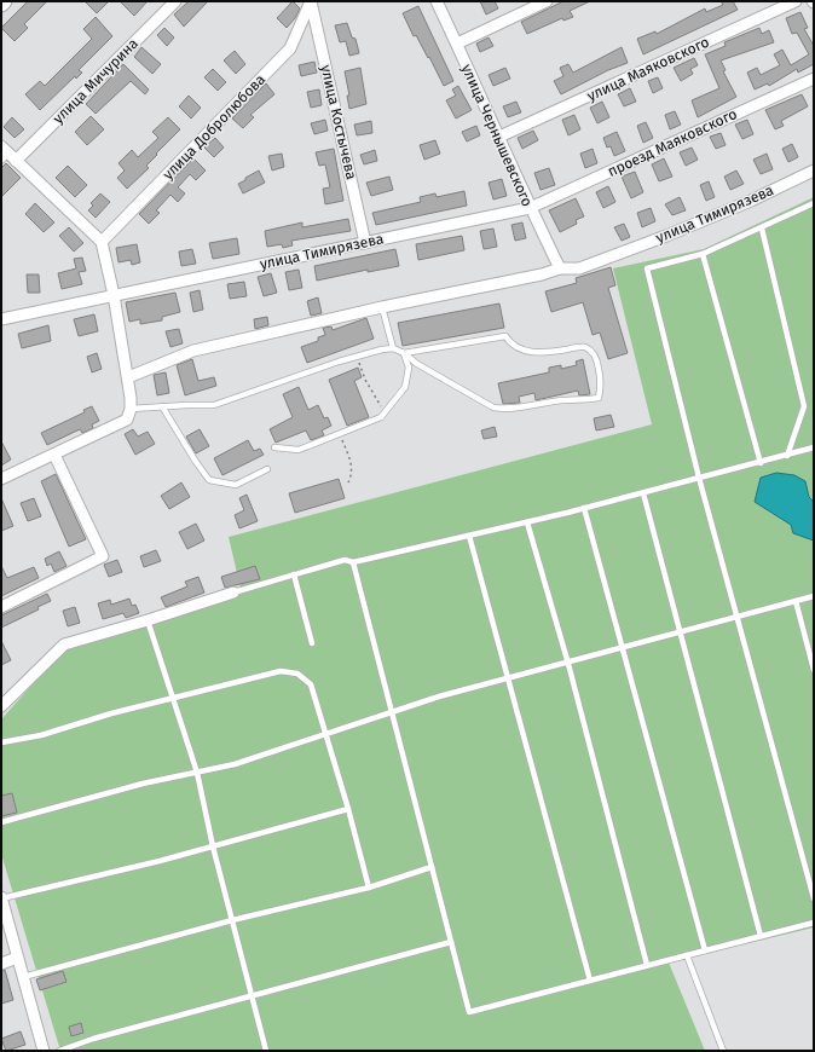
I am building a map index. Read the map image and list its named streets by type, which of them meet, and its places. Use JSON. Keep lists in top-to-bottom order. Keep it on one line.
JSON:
{"streets":{"street":["улица Маяковского","улица Мичурина","улица Костычева","улица Добролюбова","улица Чернышевского","проезд Маяковского","улица Тимирязева"]},"crossings":[["улица Маяковского","улица Чернышевского"],["улица Костычева","улица Добролюбова"],["улица Костычева","улица Тимирязева"],["улица Чернышевского","проезд Маяковского"],["улица Чернышевского","улица Тимирязева"],["проезд Маяковского","улица Тимирязева"]]}
